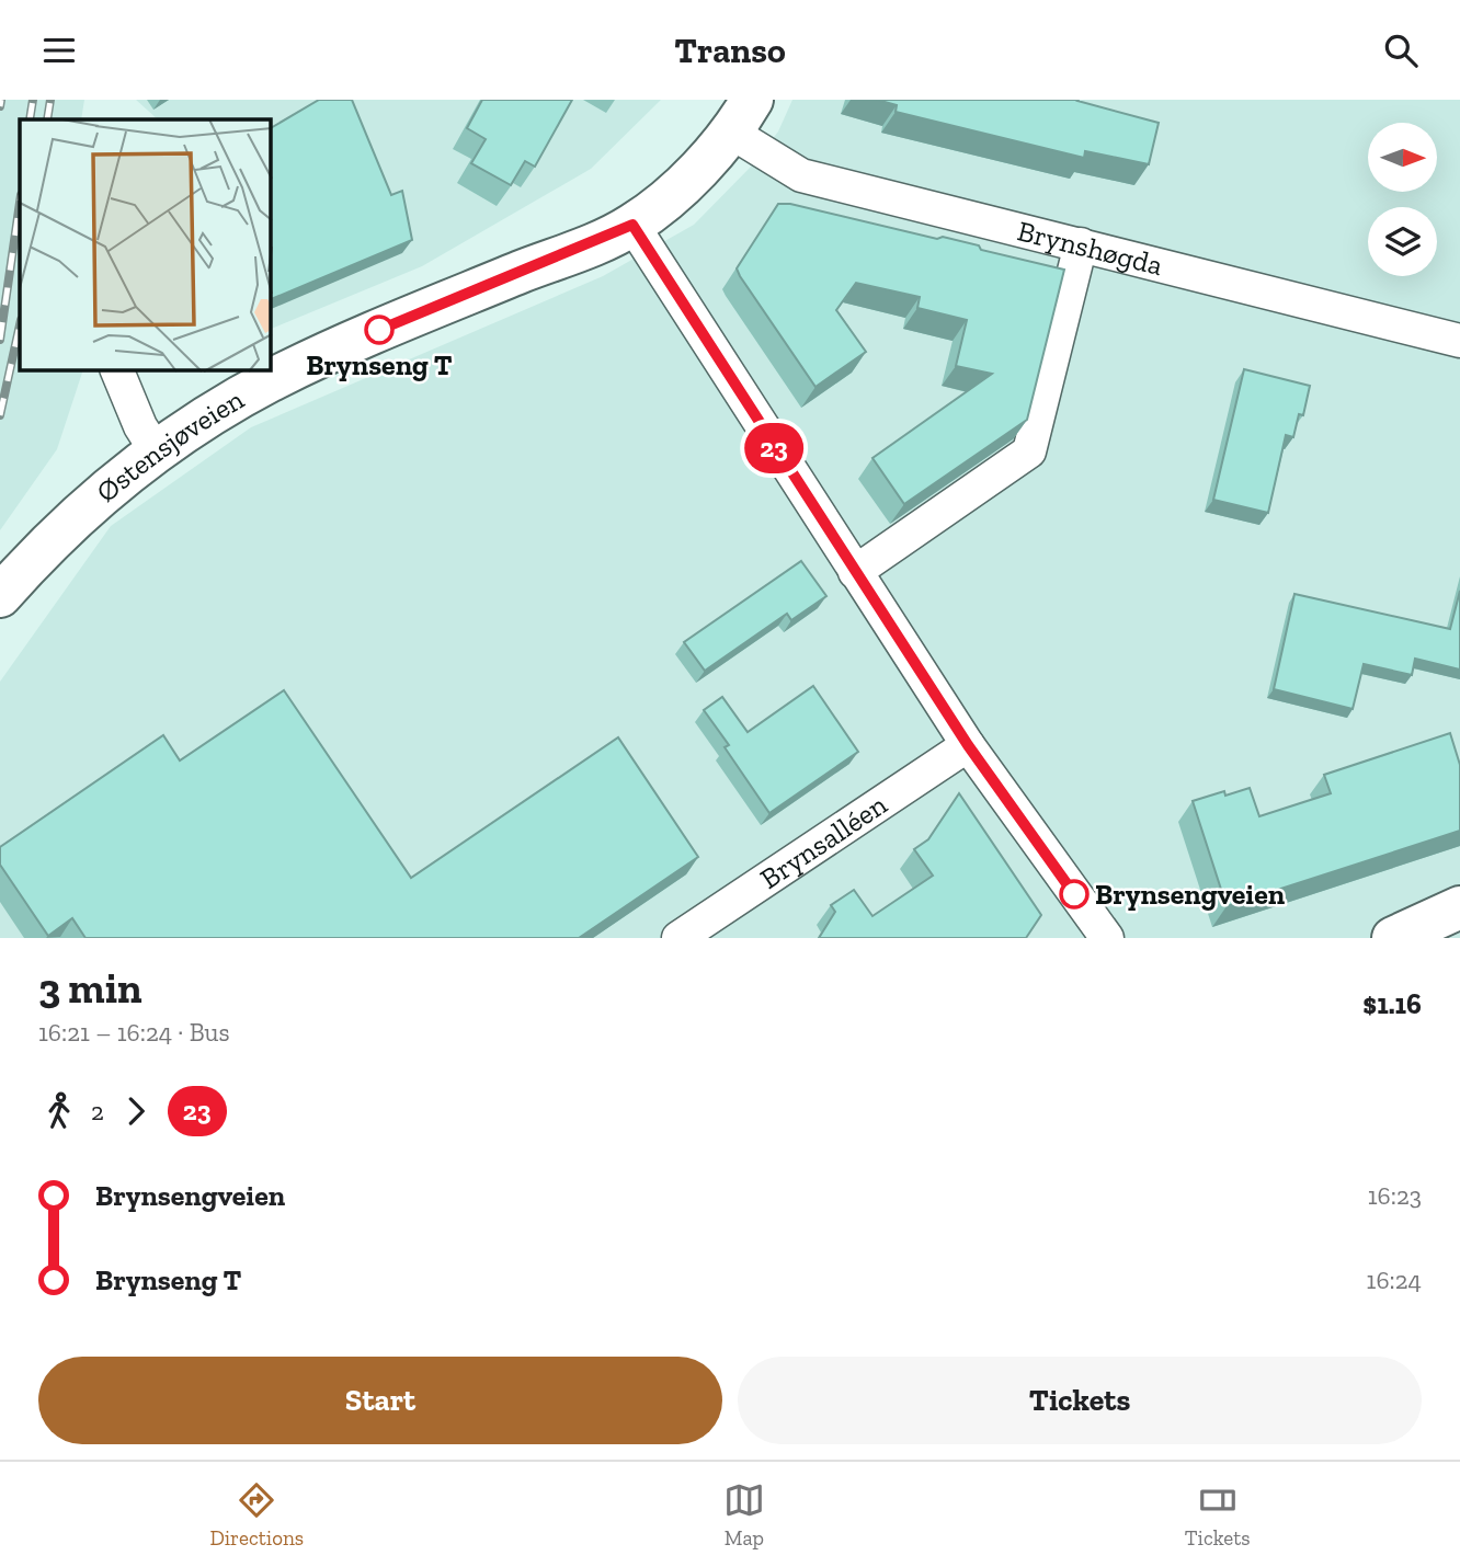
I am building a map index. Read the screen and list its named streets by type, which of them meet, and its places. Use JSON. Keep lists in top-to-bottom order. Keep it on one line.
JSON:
{"streets":{"main road":["Østensjøveien"],"street":["Brynshøgda","Brynsalléen"]},"crossings":[["Brynshøgda","Østensjøveien"]],"places":["Brynseng T","Brynsengveien"],"lines":["bus line 23"],"north":"right","page":{"header":"Transo","on_map":"23","heading":["3 min","16:21 – 16:24 · Bus","$1.16"],"legs":["2","23"],"list":[{"name":"Brynsengveien","value":"16:23"},{"name":"Brynseng T","value":"16:24"}],"buttons":["Start","Tickets"],"tabs":["Directions","Map","Tickets"]}}
